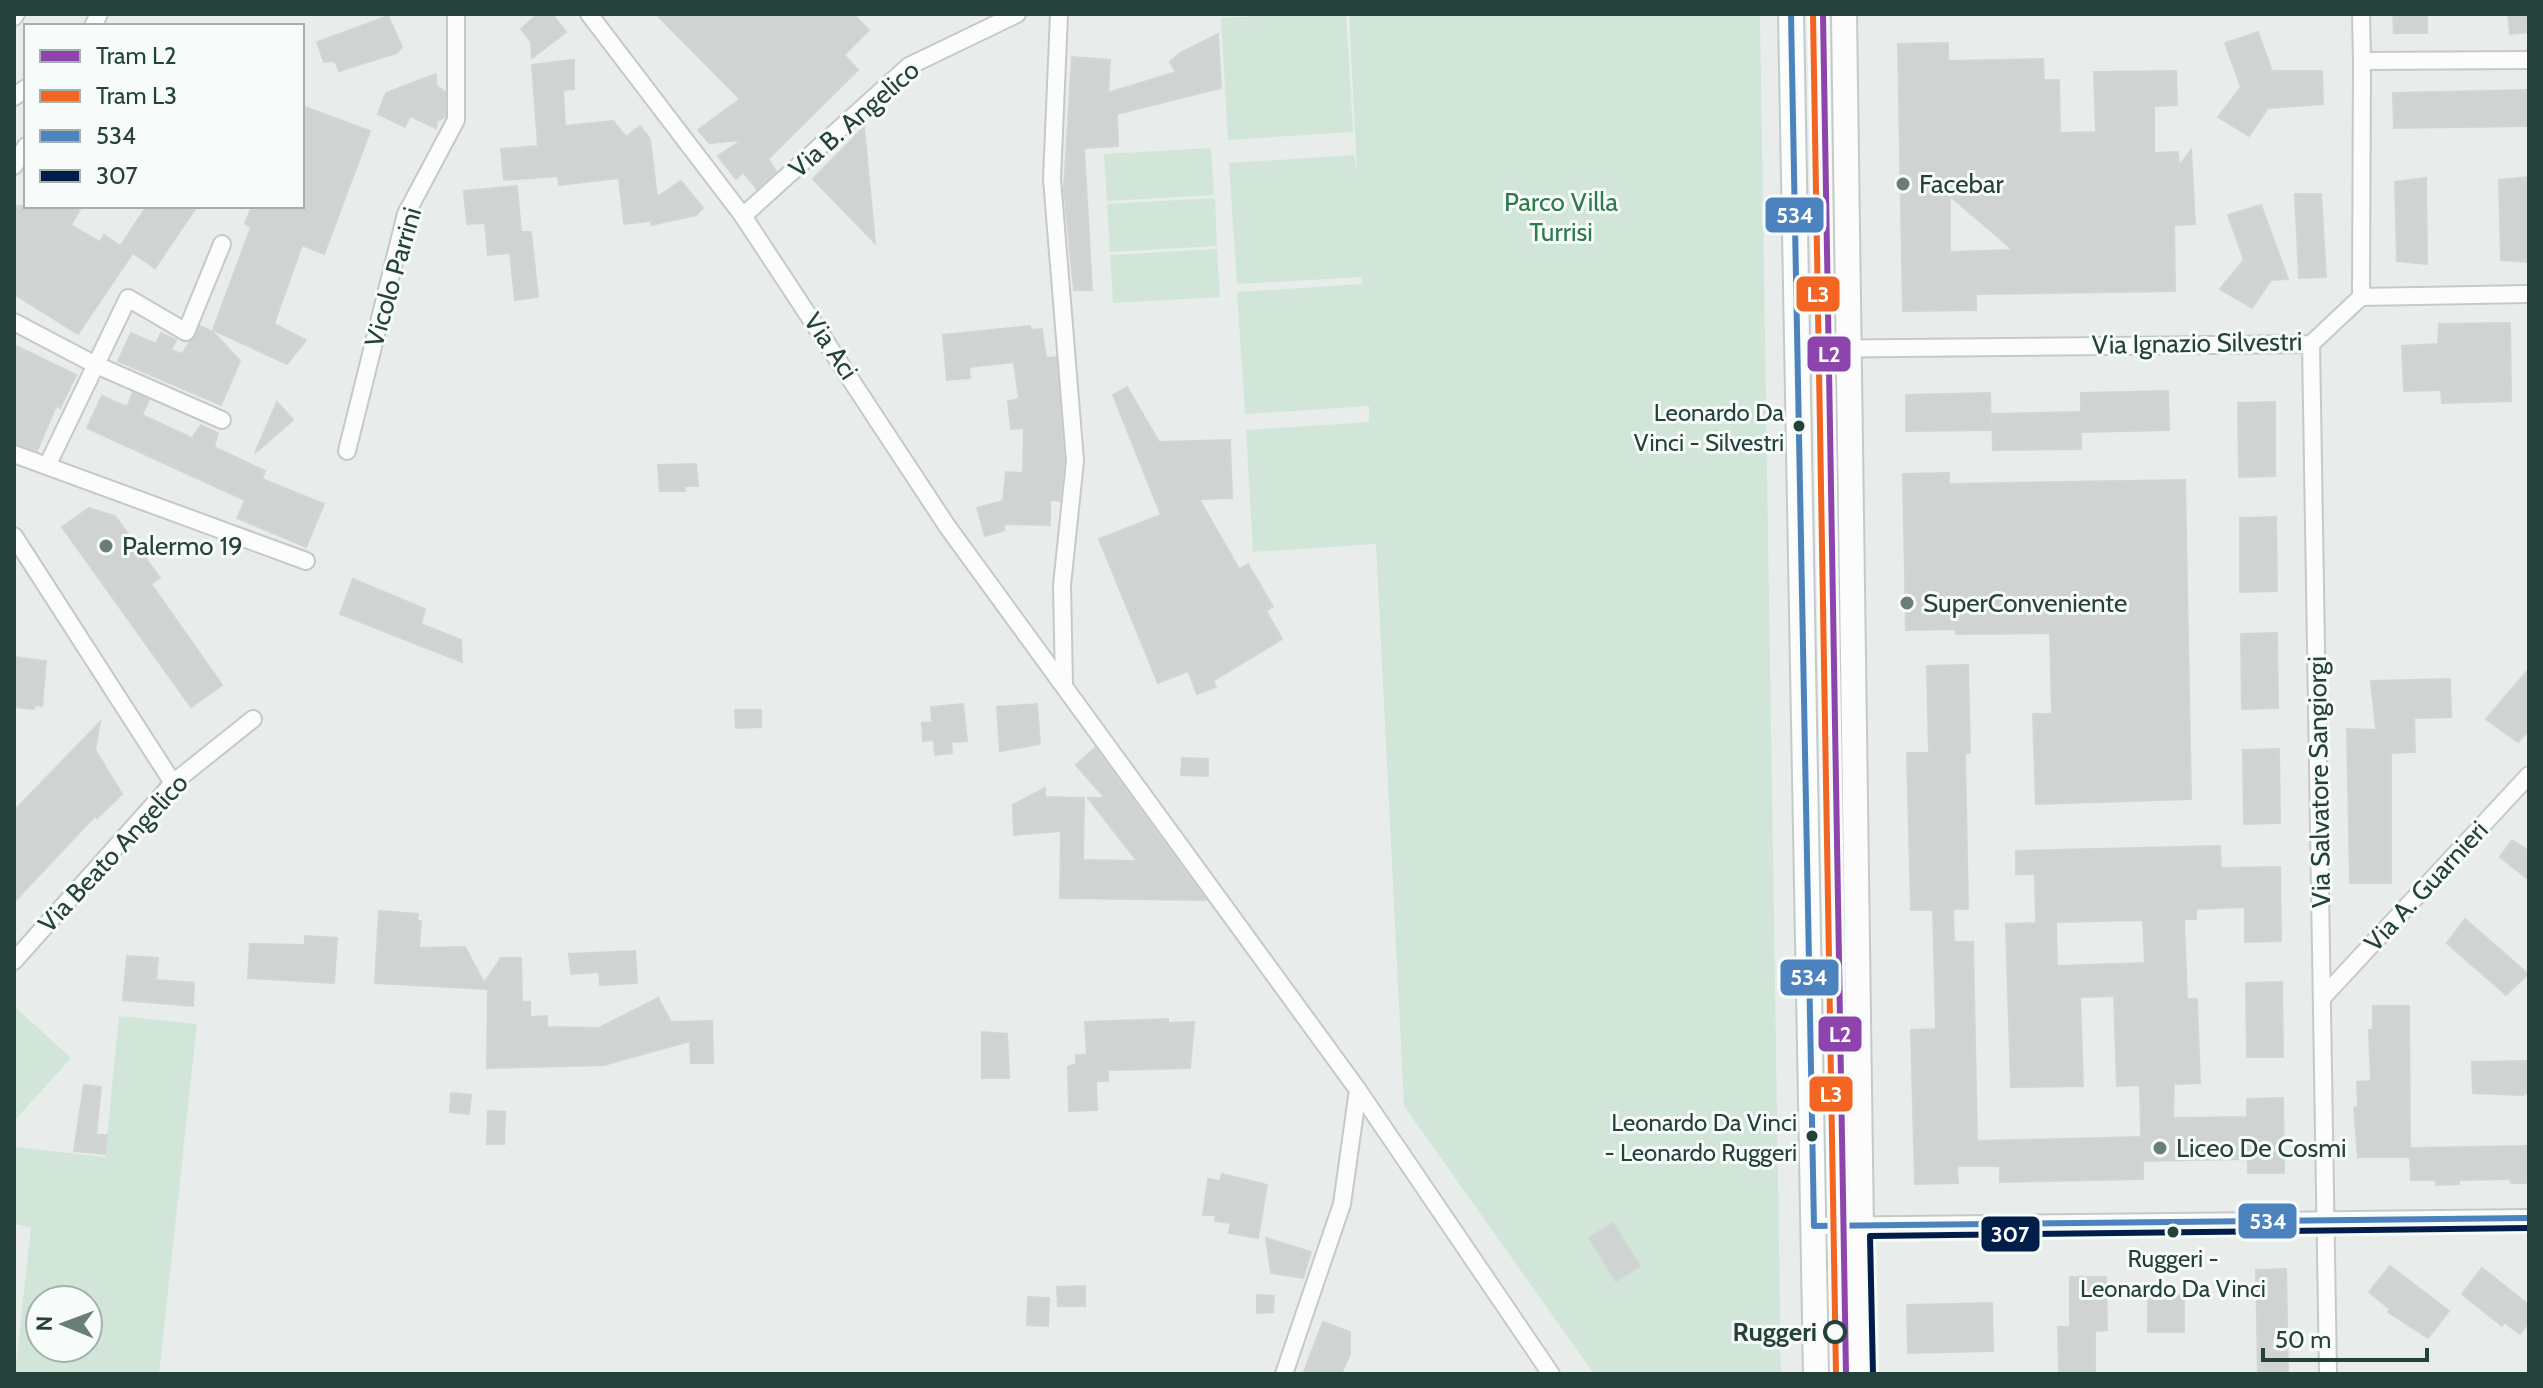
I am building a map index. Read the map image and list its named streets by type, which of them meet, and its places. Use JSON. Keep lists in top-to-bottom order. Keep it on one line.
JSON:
{"streets":{"street":["Via B. Angelico","Vicolo Parrini","Via Ignazio Silvestri","Via Aci","Via Salvatore Sangiorgi","Via Beato Angelico","Via A. Guarnieri"]},"crossings":[["Via B. Angelico","Via Aci"],["Via Ignazio Silvestri","Via Salvatore Sangiorgi"],["Via Salvatore Sangiorgi","Via A. Guarnieri"]],"parks":["Parco Villa Turrisi"],"places":["Facebar","Leonardo Da Vinci - Silvestri","Palermo 19","SuperConveniente","Leonardo Da Vinci - Leonardo Ruggeri","Liceo De Cosmi","Ruggeri - Leonardo Da Vinci","Ruggeri"],"lines":["tram line L2","tram line L3","transit line 534","transit line 307"],"legend":["Tram L2","Tram L3","534","307"],"scale_bar":"50 m","north":"left"}
